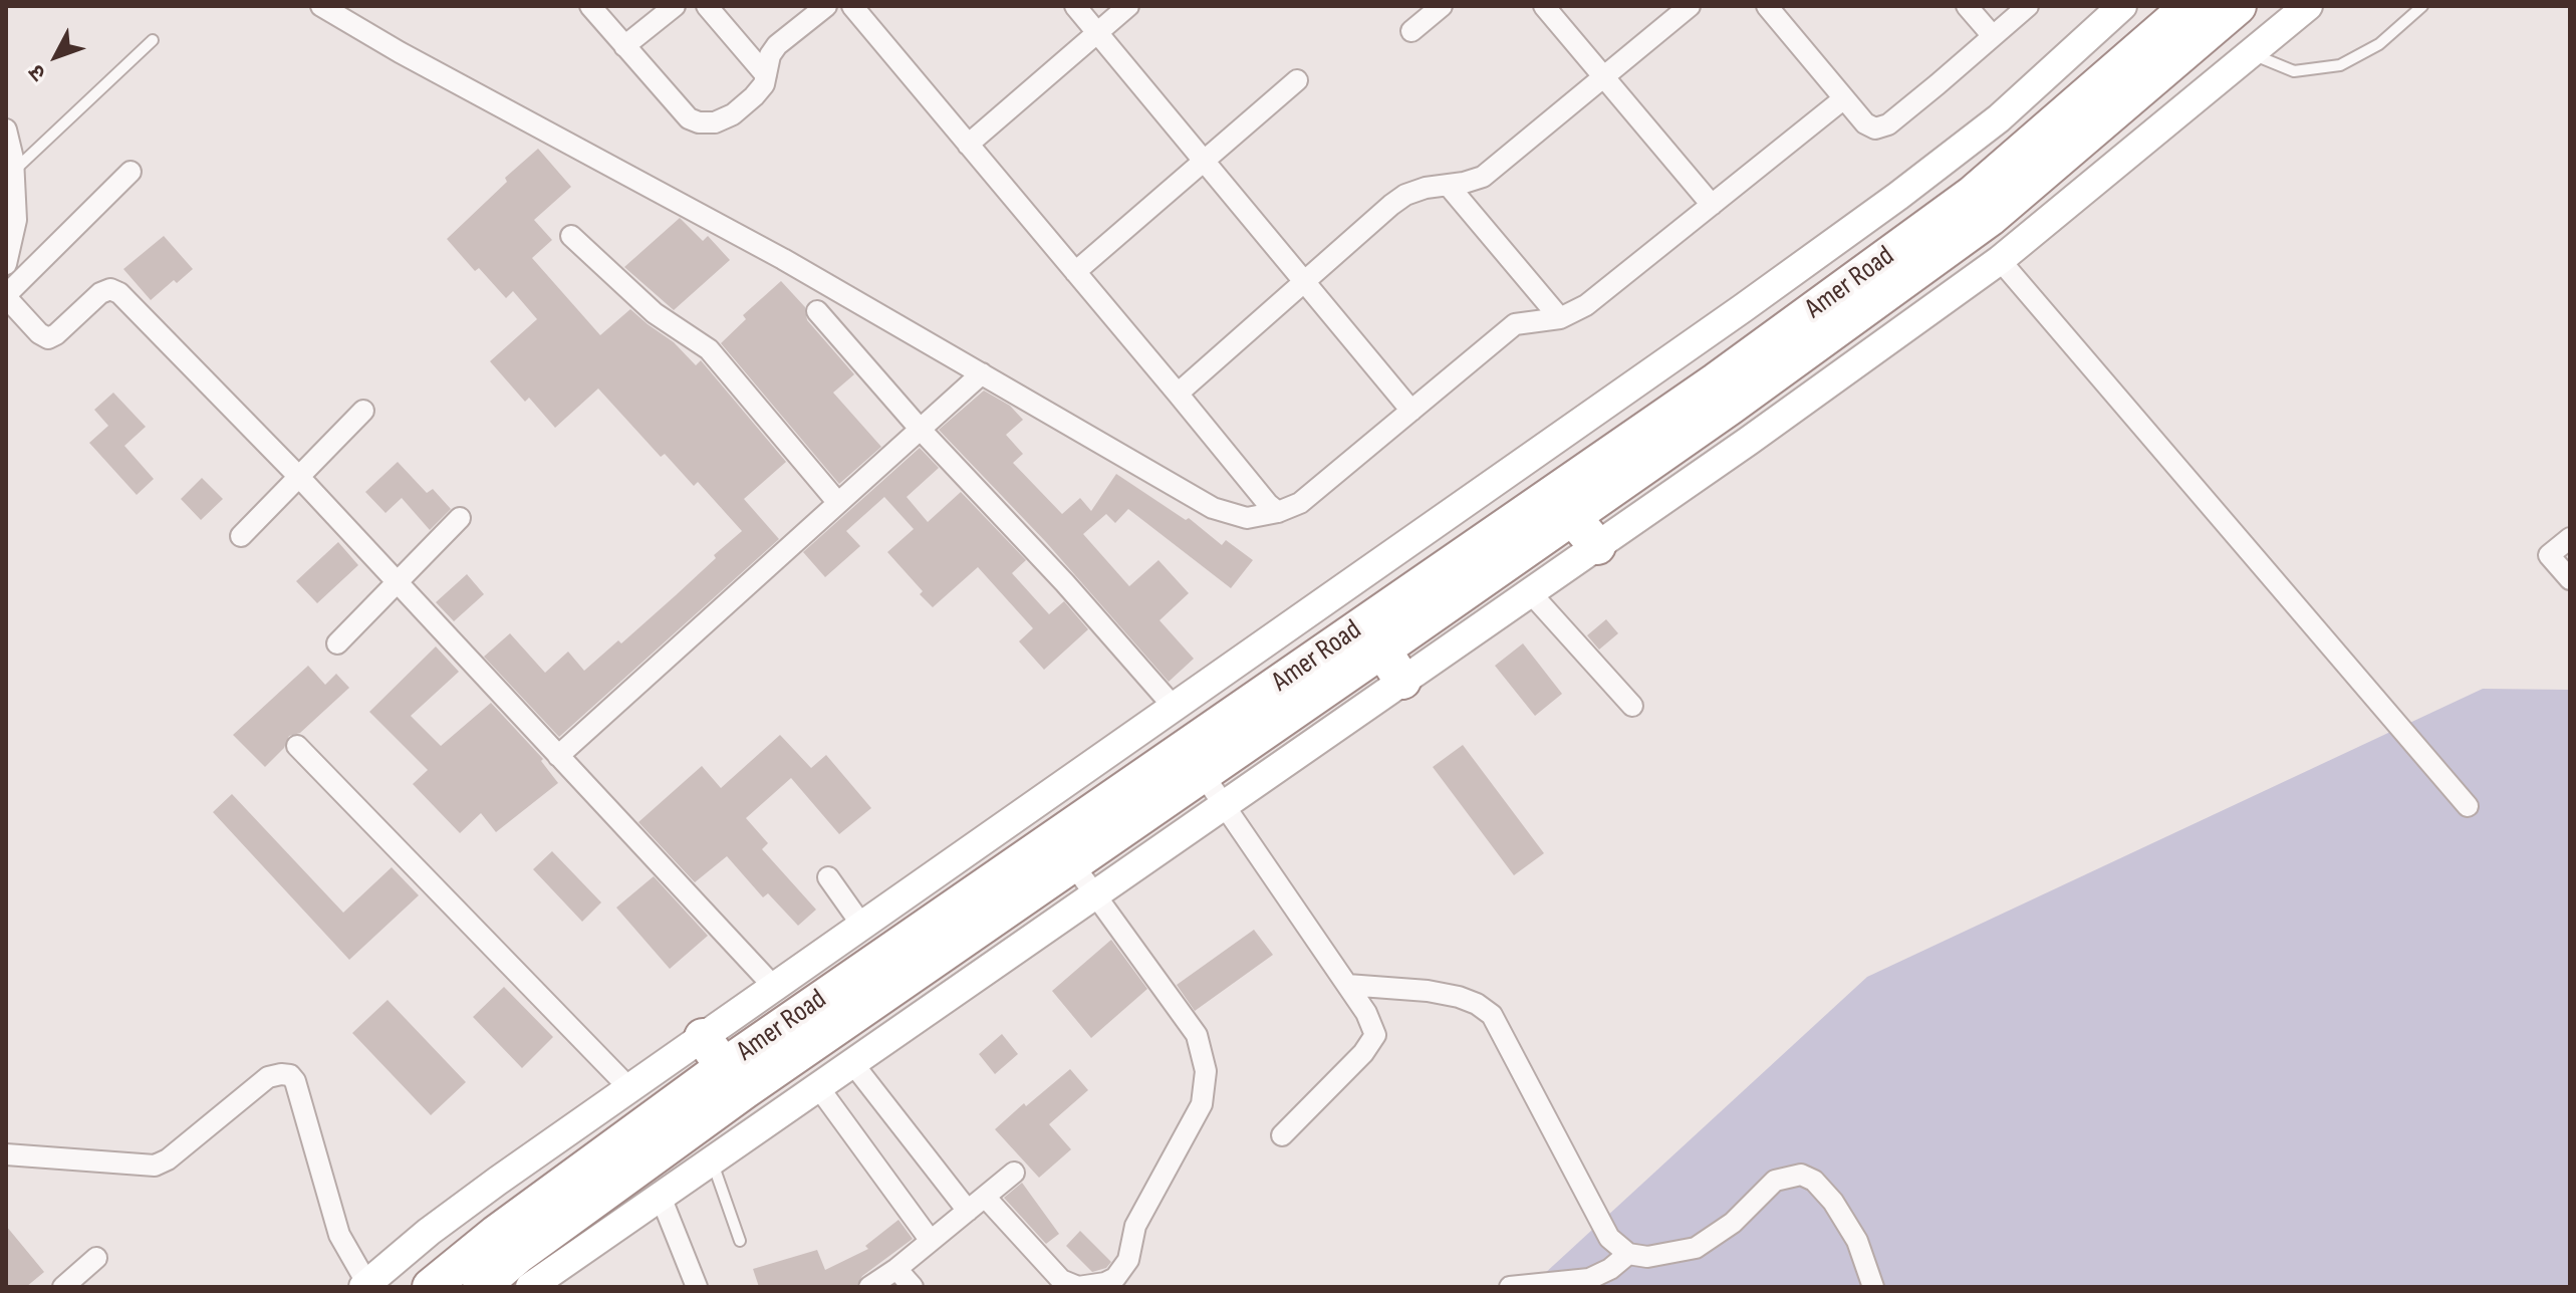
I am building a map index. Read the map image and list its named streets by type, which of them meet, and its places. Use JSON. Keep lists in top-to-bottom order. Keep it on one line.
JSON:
{"streets":{"highway":["Amer Road"]},"north":"bottom left"}
